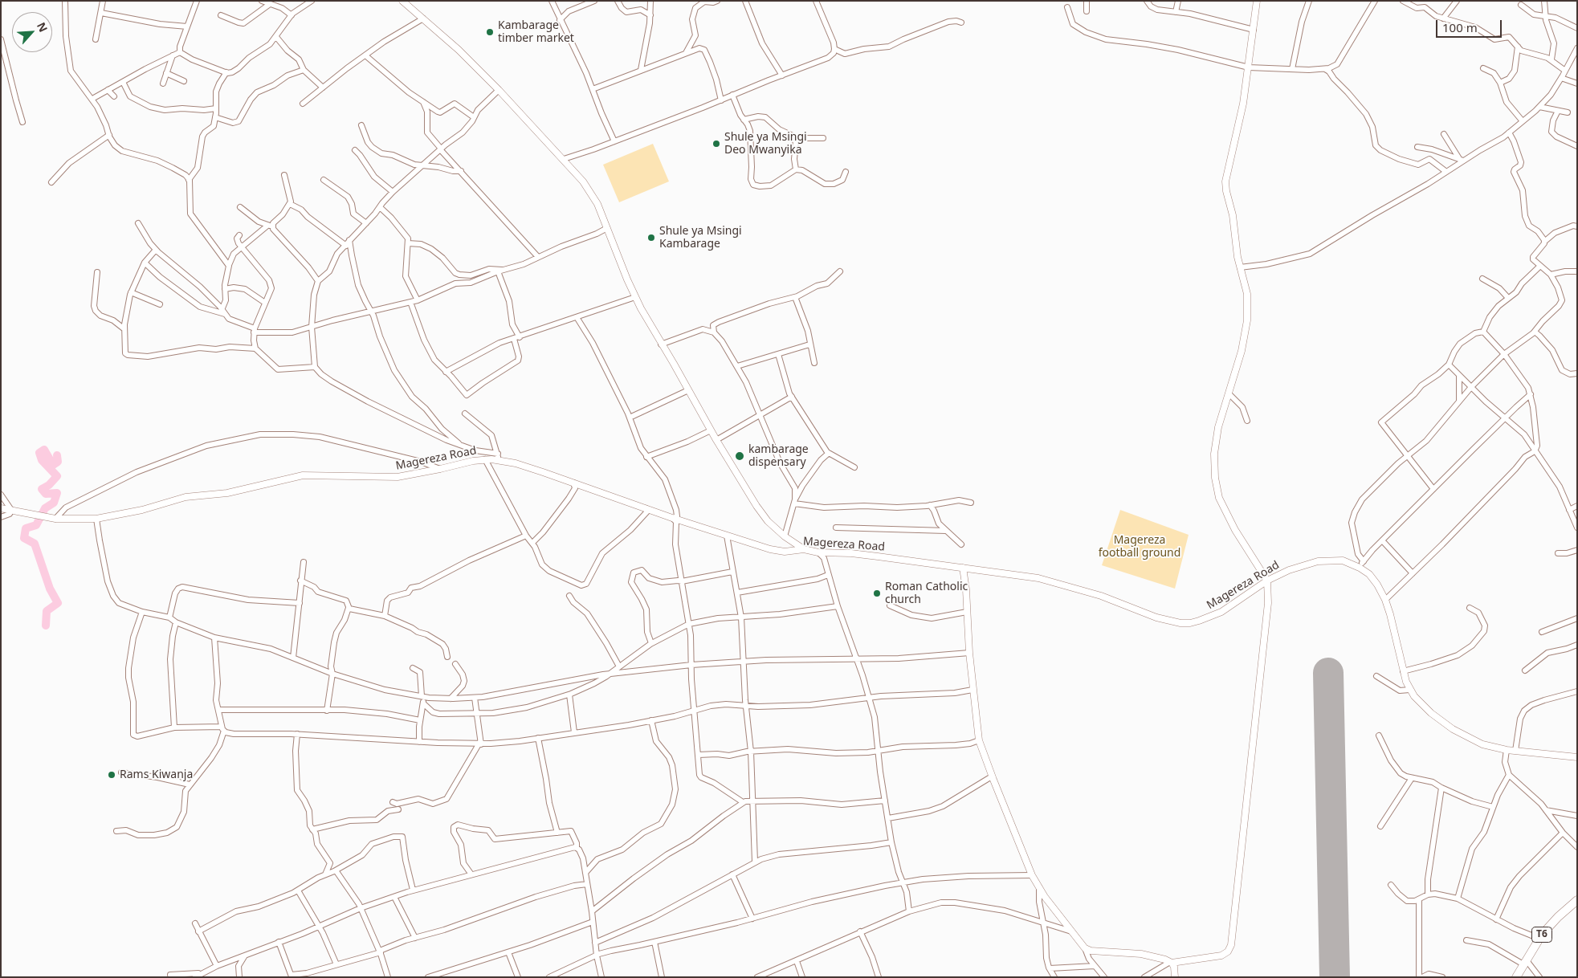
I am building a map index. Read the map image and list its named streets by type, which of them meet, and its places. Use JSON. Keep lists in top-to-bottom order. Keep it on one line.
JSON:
{"streets":{"highway":["T6"],"street":["Magereza Road"]},"parks":["Magereza football ground"],"places":["Kambarage timber market","Shule ya Msingi Deo Mwanyika","Shule ya Msingi Kambarage","kambarage dispensary","Roman Catholic church","Rams Kiwanja"],"scale_bar":"100 m","north":"top right"}
